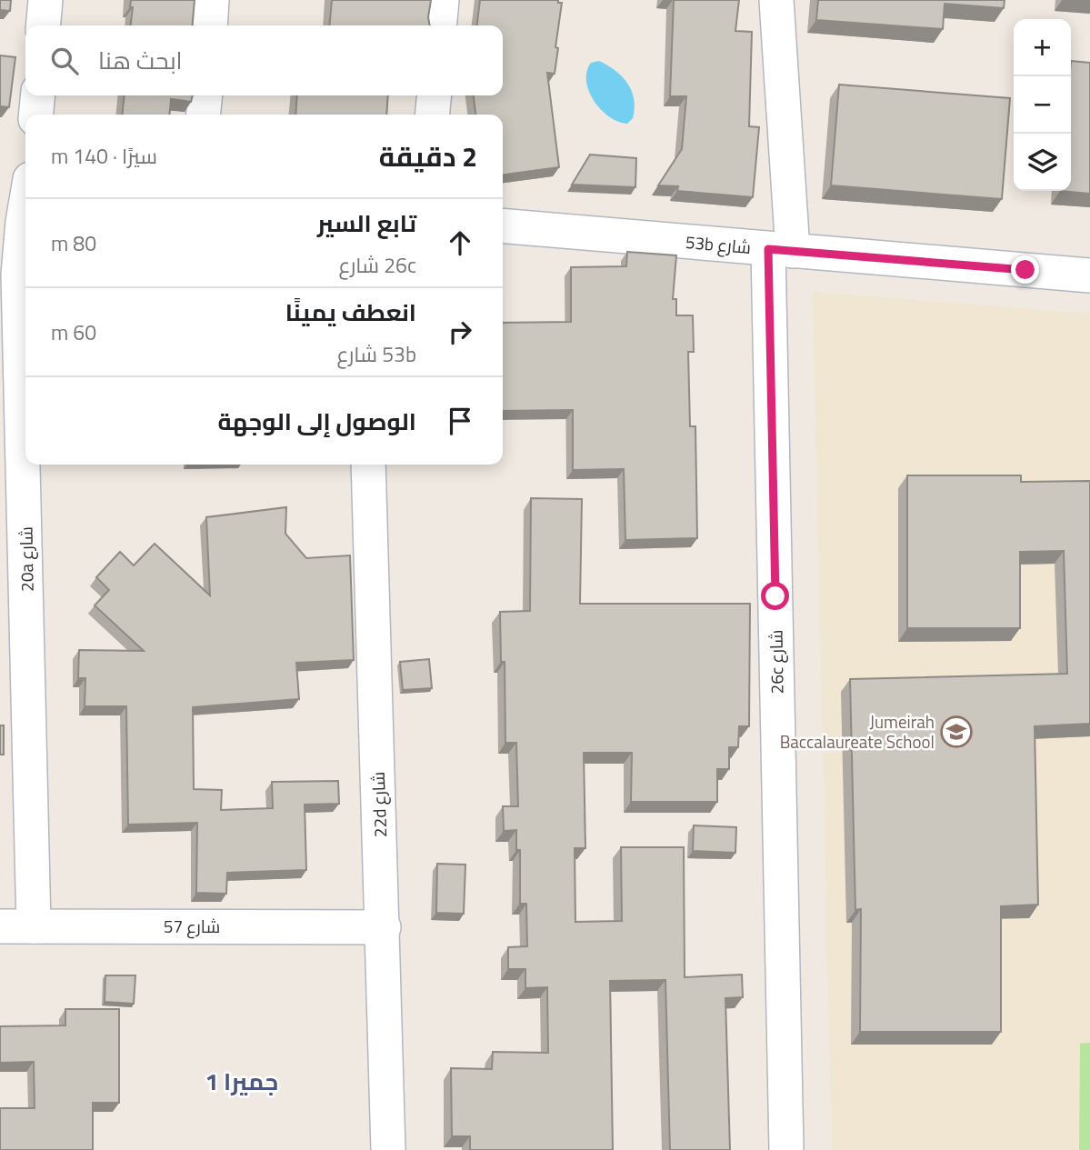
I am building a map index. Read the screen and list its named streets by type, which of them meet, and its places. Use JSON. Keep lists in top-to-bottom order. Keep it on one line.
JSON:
{"streets":{"street":["53b شارع","20a شارع","26c شارع","22d شارع","شارع 57"]},"crossings":[["53b شارع","26c شارع"],["20a شارع","شارع 57"],["22d شارع","شارع 57"]],"districts":["جميرا 1"],"places":{"school or university":["Jumeirah Baccalaureate School"]},"page":{"map_buttons":["+","−"],"search":"ابحث هنا","heading":["2 دقيقة","سيرًا · 140 m"],"list":[["تابع السير","26c شارع","80 m"],["انعطف يمينًا","53b شارع","60 m"],"الوصول إلى الوجهة"]}}
